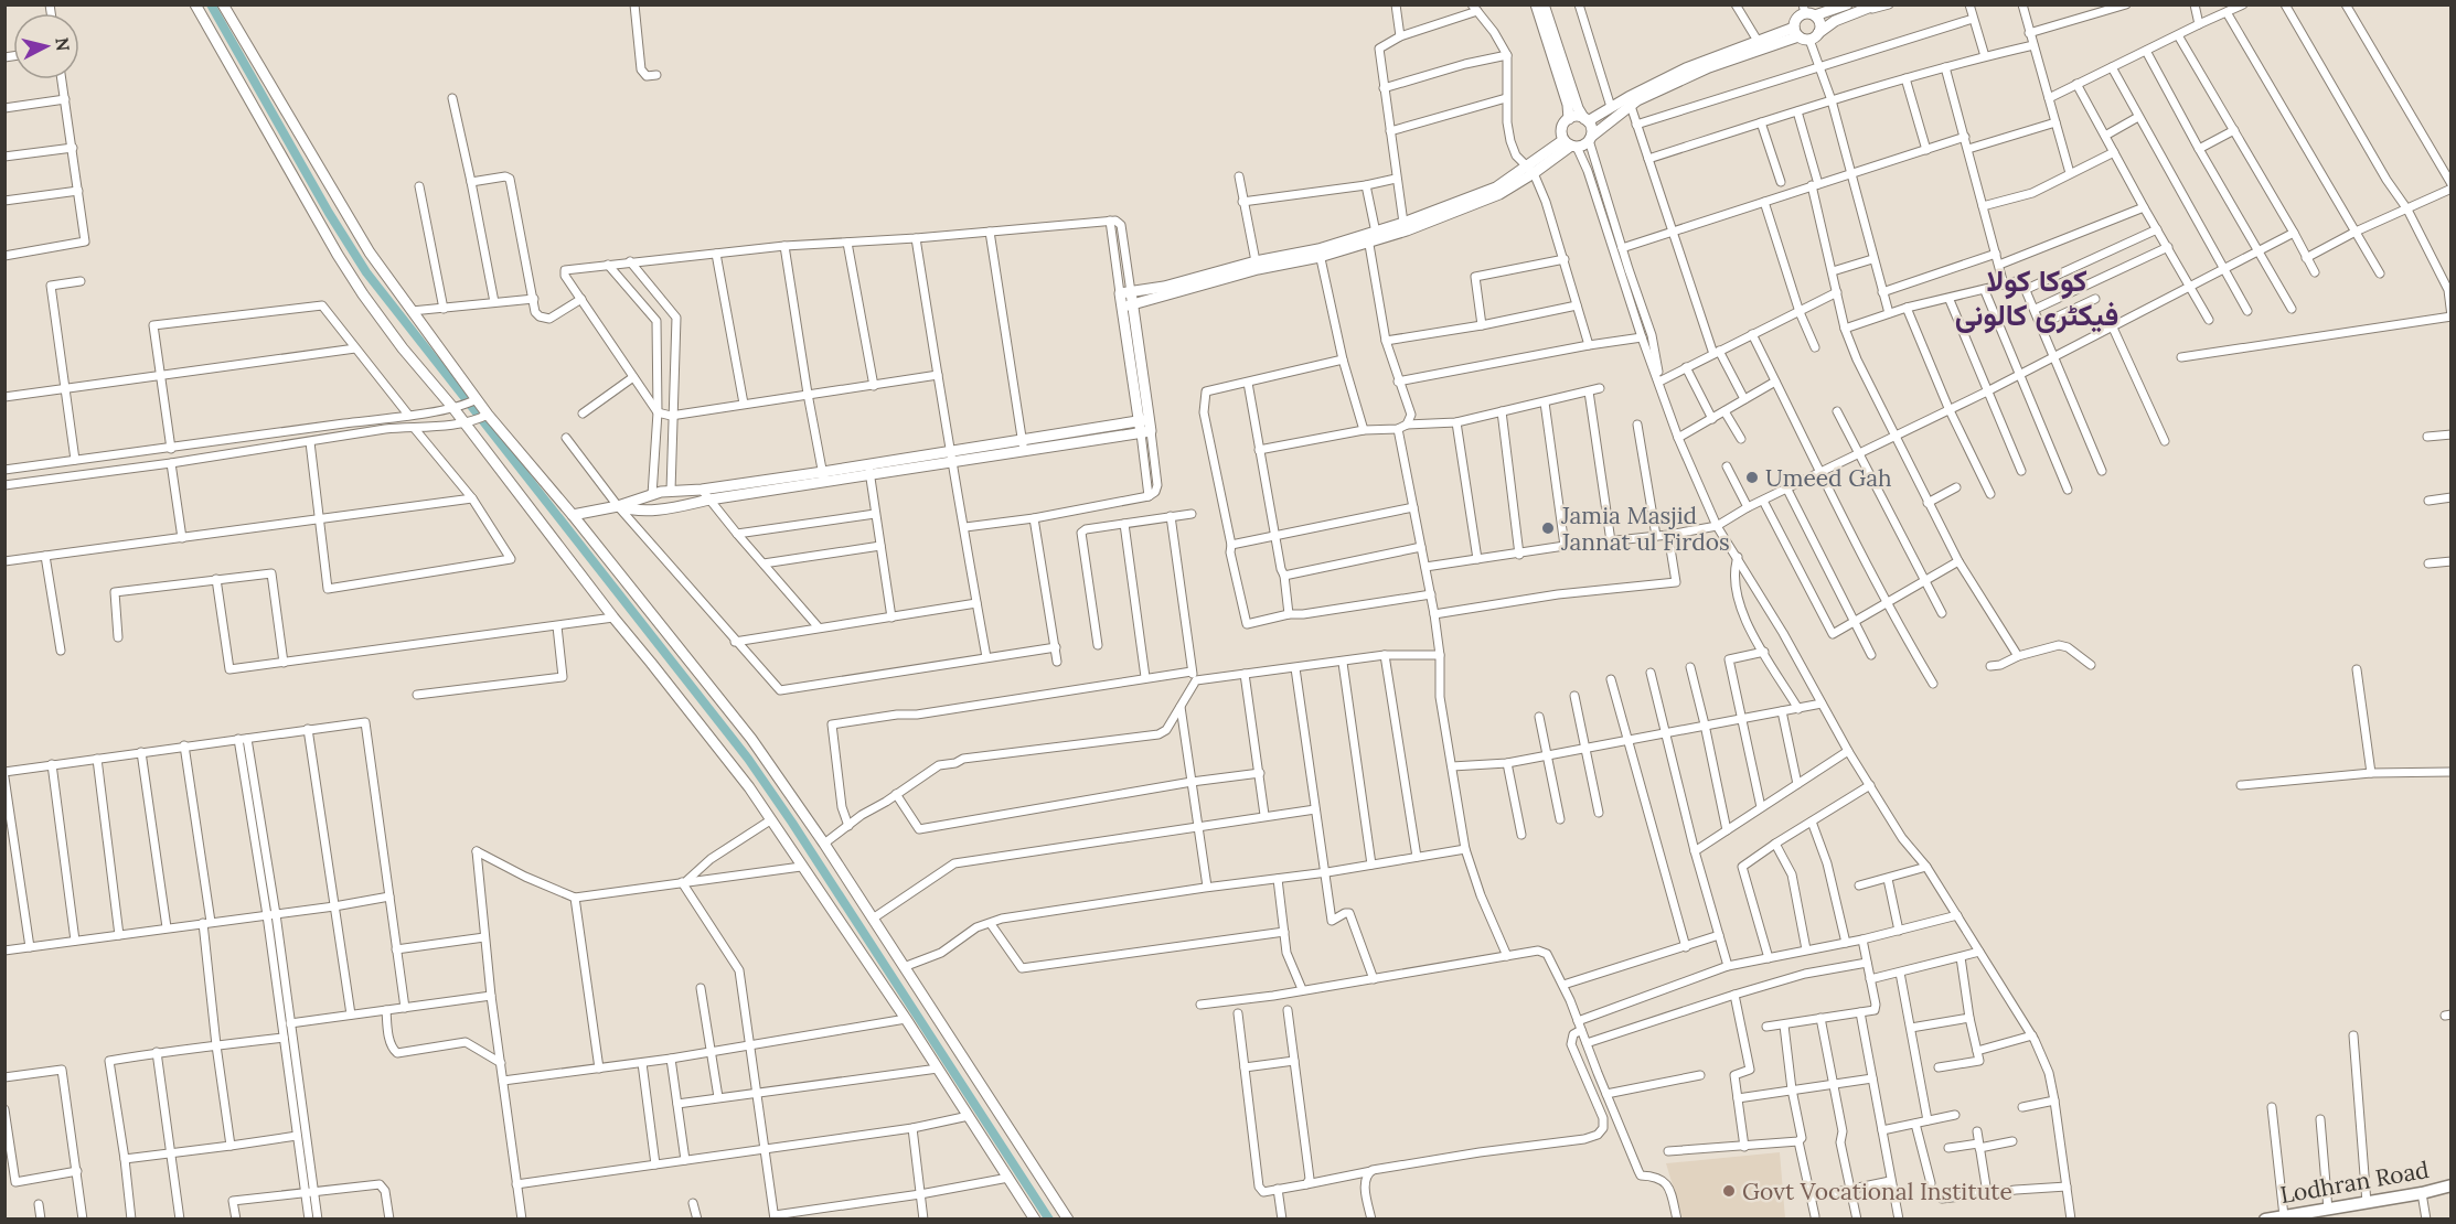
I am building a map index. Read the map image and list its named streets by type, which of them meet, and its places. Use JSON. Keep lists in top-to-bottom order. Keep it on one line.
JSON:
{"streets":{"main road":["Lodhran Road"]},"districts":["کوکا کولا فیکٹری کالونی"],"places":["Umeed Gah","Jamia Masjid Jannat ul Firdos","Govt Vocational Institute"],"north":"right"}
